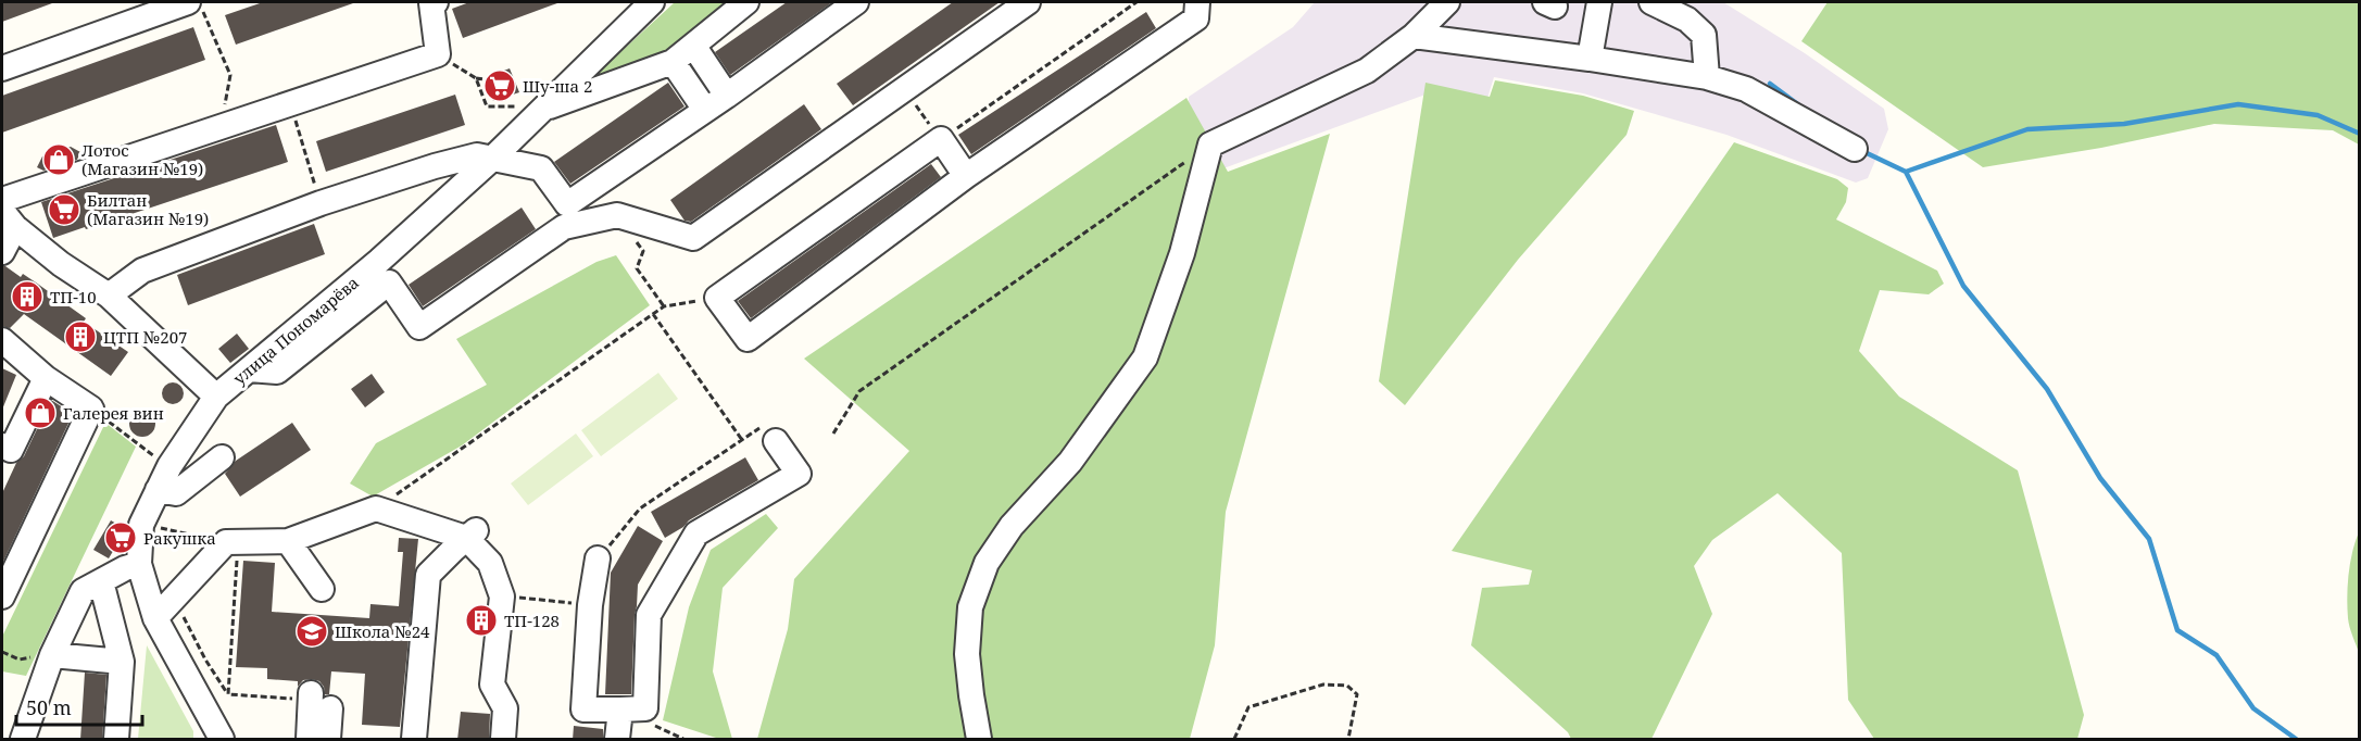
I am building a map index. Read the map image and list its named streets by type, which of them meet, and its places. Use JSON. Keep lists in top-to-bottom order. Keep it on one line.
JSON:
{"streets":{"street":["улица Пономарёва"]},"places":{"supermarket":["Шу-ша 2","Билтан (Магазин №19)","Ракушка"],"shop":["Лотос (Магазин №19)","Галерея вин"],"building":["ТП-10","ЦТП №207","ТП-128"],"school or university":["Школа №24"]},"scale_bar":"50 m"}
